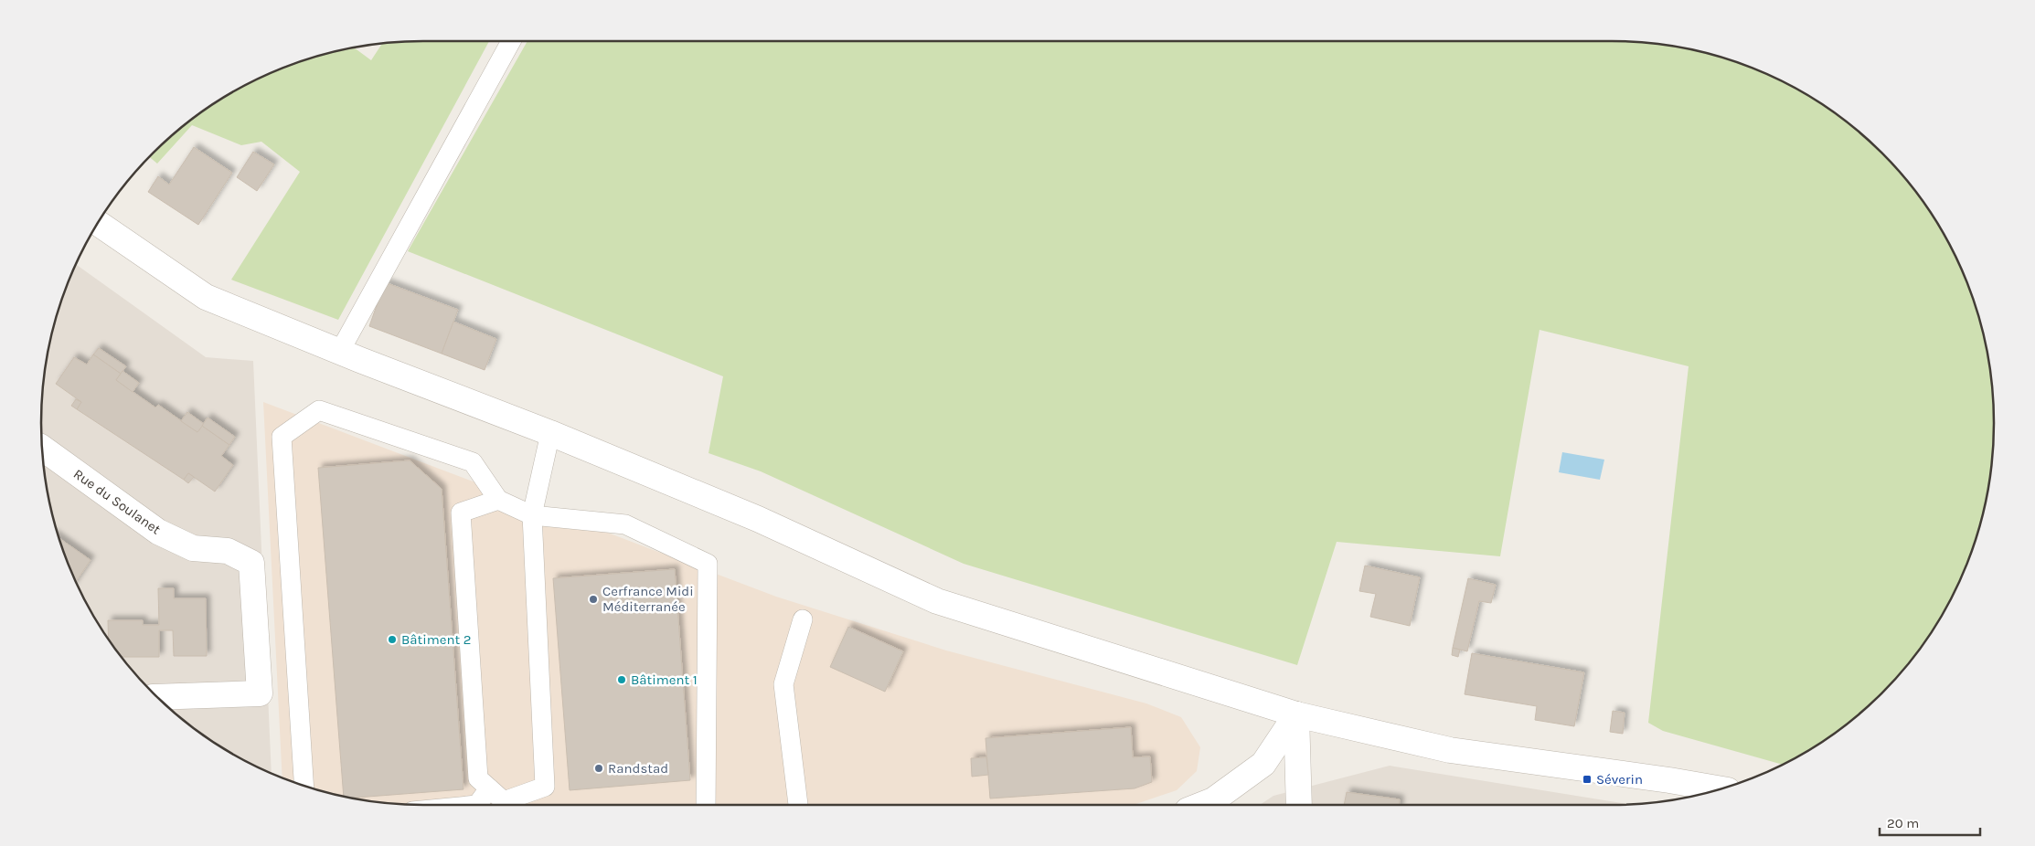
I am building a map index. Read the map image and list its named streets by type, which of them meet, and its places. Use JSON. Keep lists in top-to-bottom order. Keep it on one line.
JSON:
{"streets":{"street":["Rue du Soulanet"]},"places":{"other":["Cerfrance Midi Méditerranée","Bâtiment 2","Bâtiment 1","Randstad"],"transit":["Séverin"]},"scale_bar":"20 m"}
